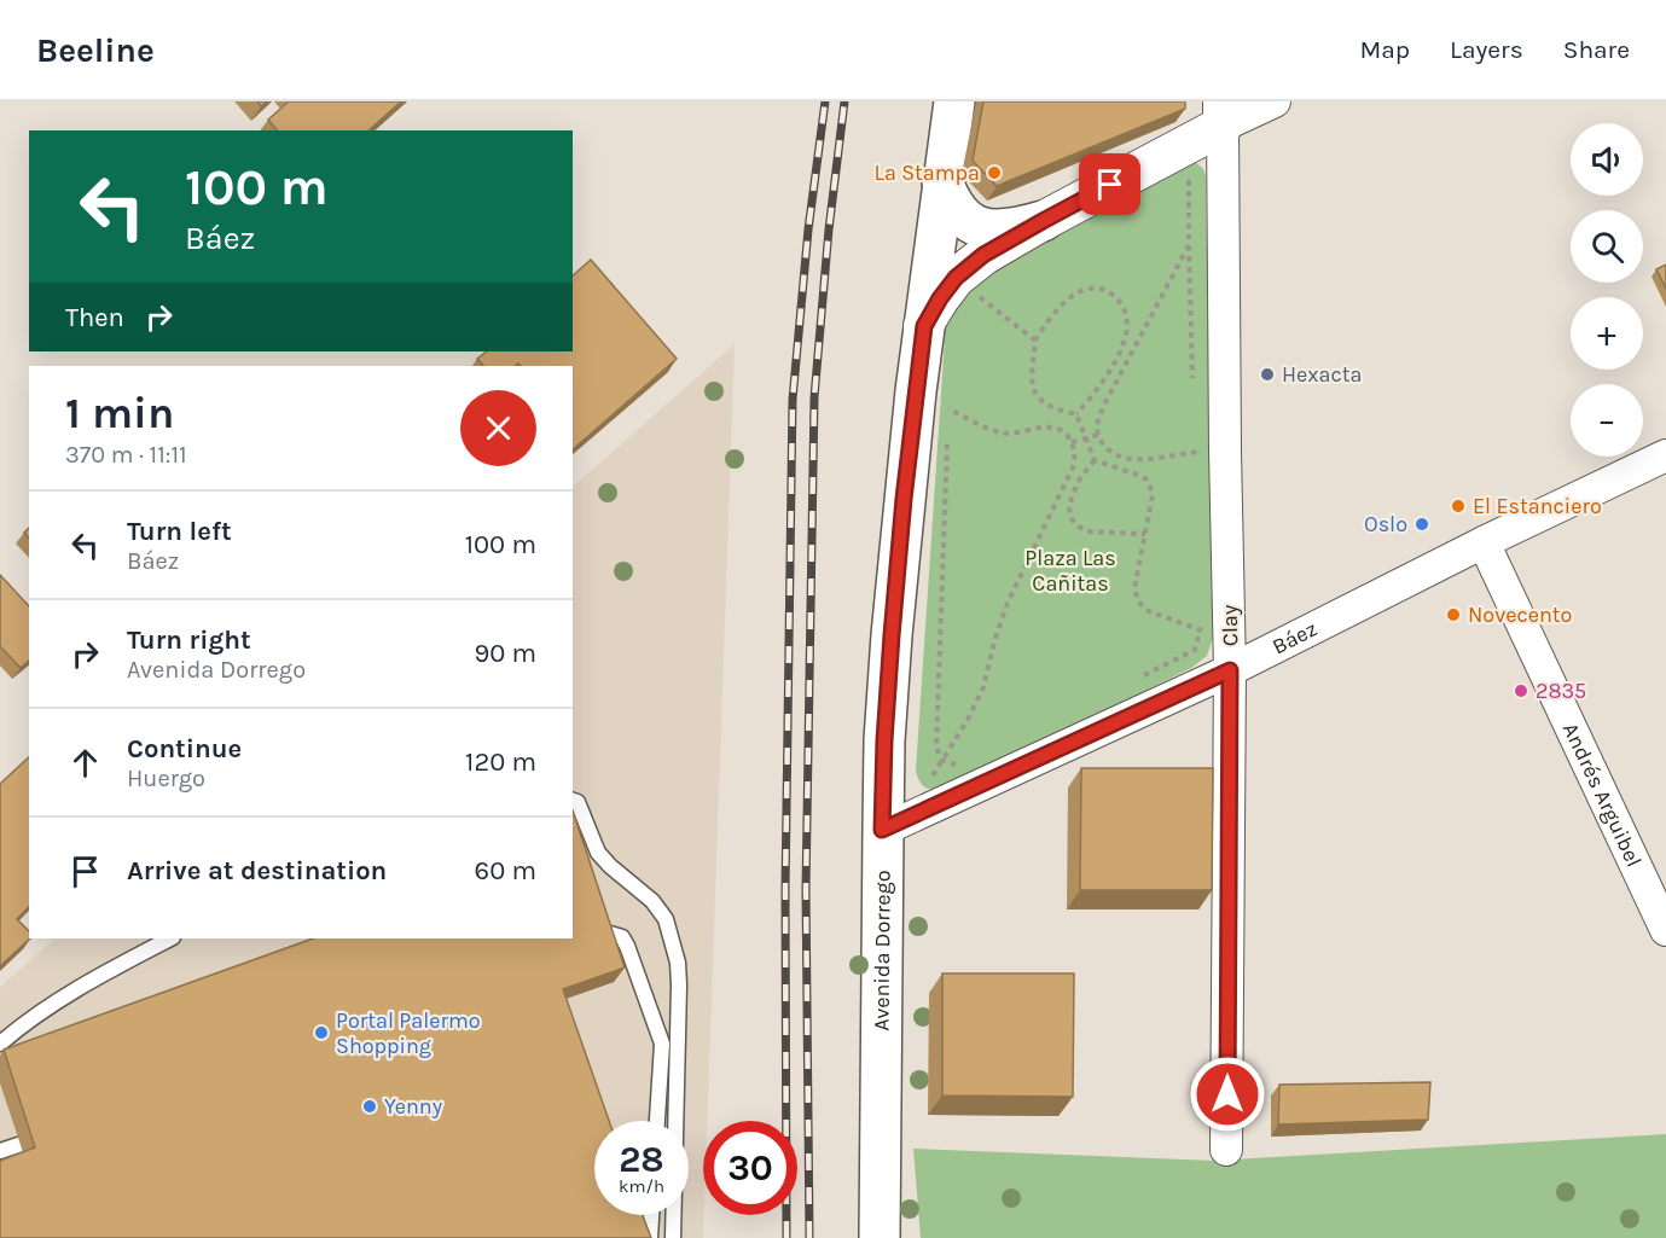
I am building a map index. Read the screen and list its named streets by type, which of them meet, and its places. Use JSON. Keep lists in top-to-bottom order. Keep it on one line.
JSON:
{"streets":{"main road":["Avenida Dorrego"],"street":["Clay","Báez","Andrés Arguibel"]},"crossings":[["Clay","Báez"],["Báez","Andrés Arguibel"],["Báez","Avenida Dorrego"]],"parks":["Plaza Las Cañitas"],"places":["La Stampa","Hexacta","El Estanciero","Oslo","Novecento","2835","Portal Palermo Shopping","Yenny"],"page":{"header":"Beeline","nav":["Map","Layers","Share"],"map_buttons":["+","−"],"turn":["100 m","Báez"],"then":"Then","heading":["1 min","370 m · 11:11"],"list":[{"name":"Turn left","note":"Báez","value":"100 m"},{"name":"Turn right","note":"Avenida Dorrego","value":"90 m"},{"name":"Continue","note":"Huergo","value":"120 m"},{"name":"Arrive at destination","value":"60 m"}],"speed":"28 km/h","limit":"30"}}
